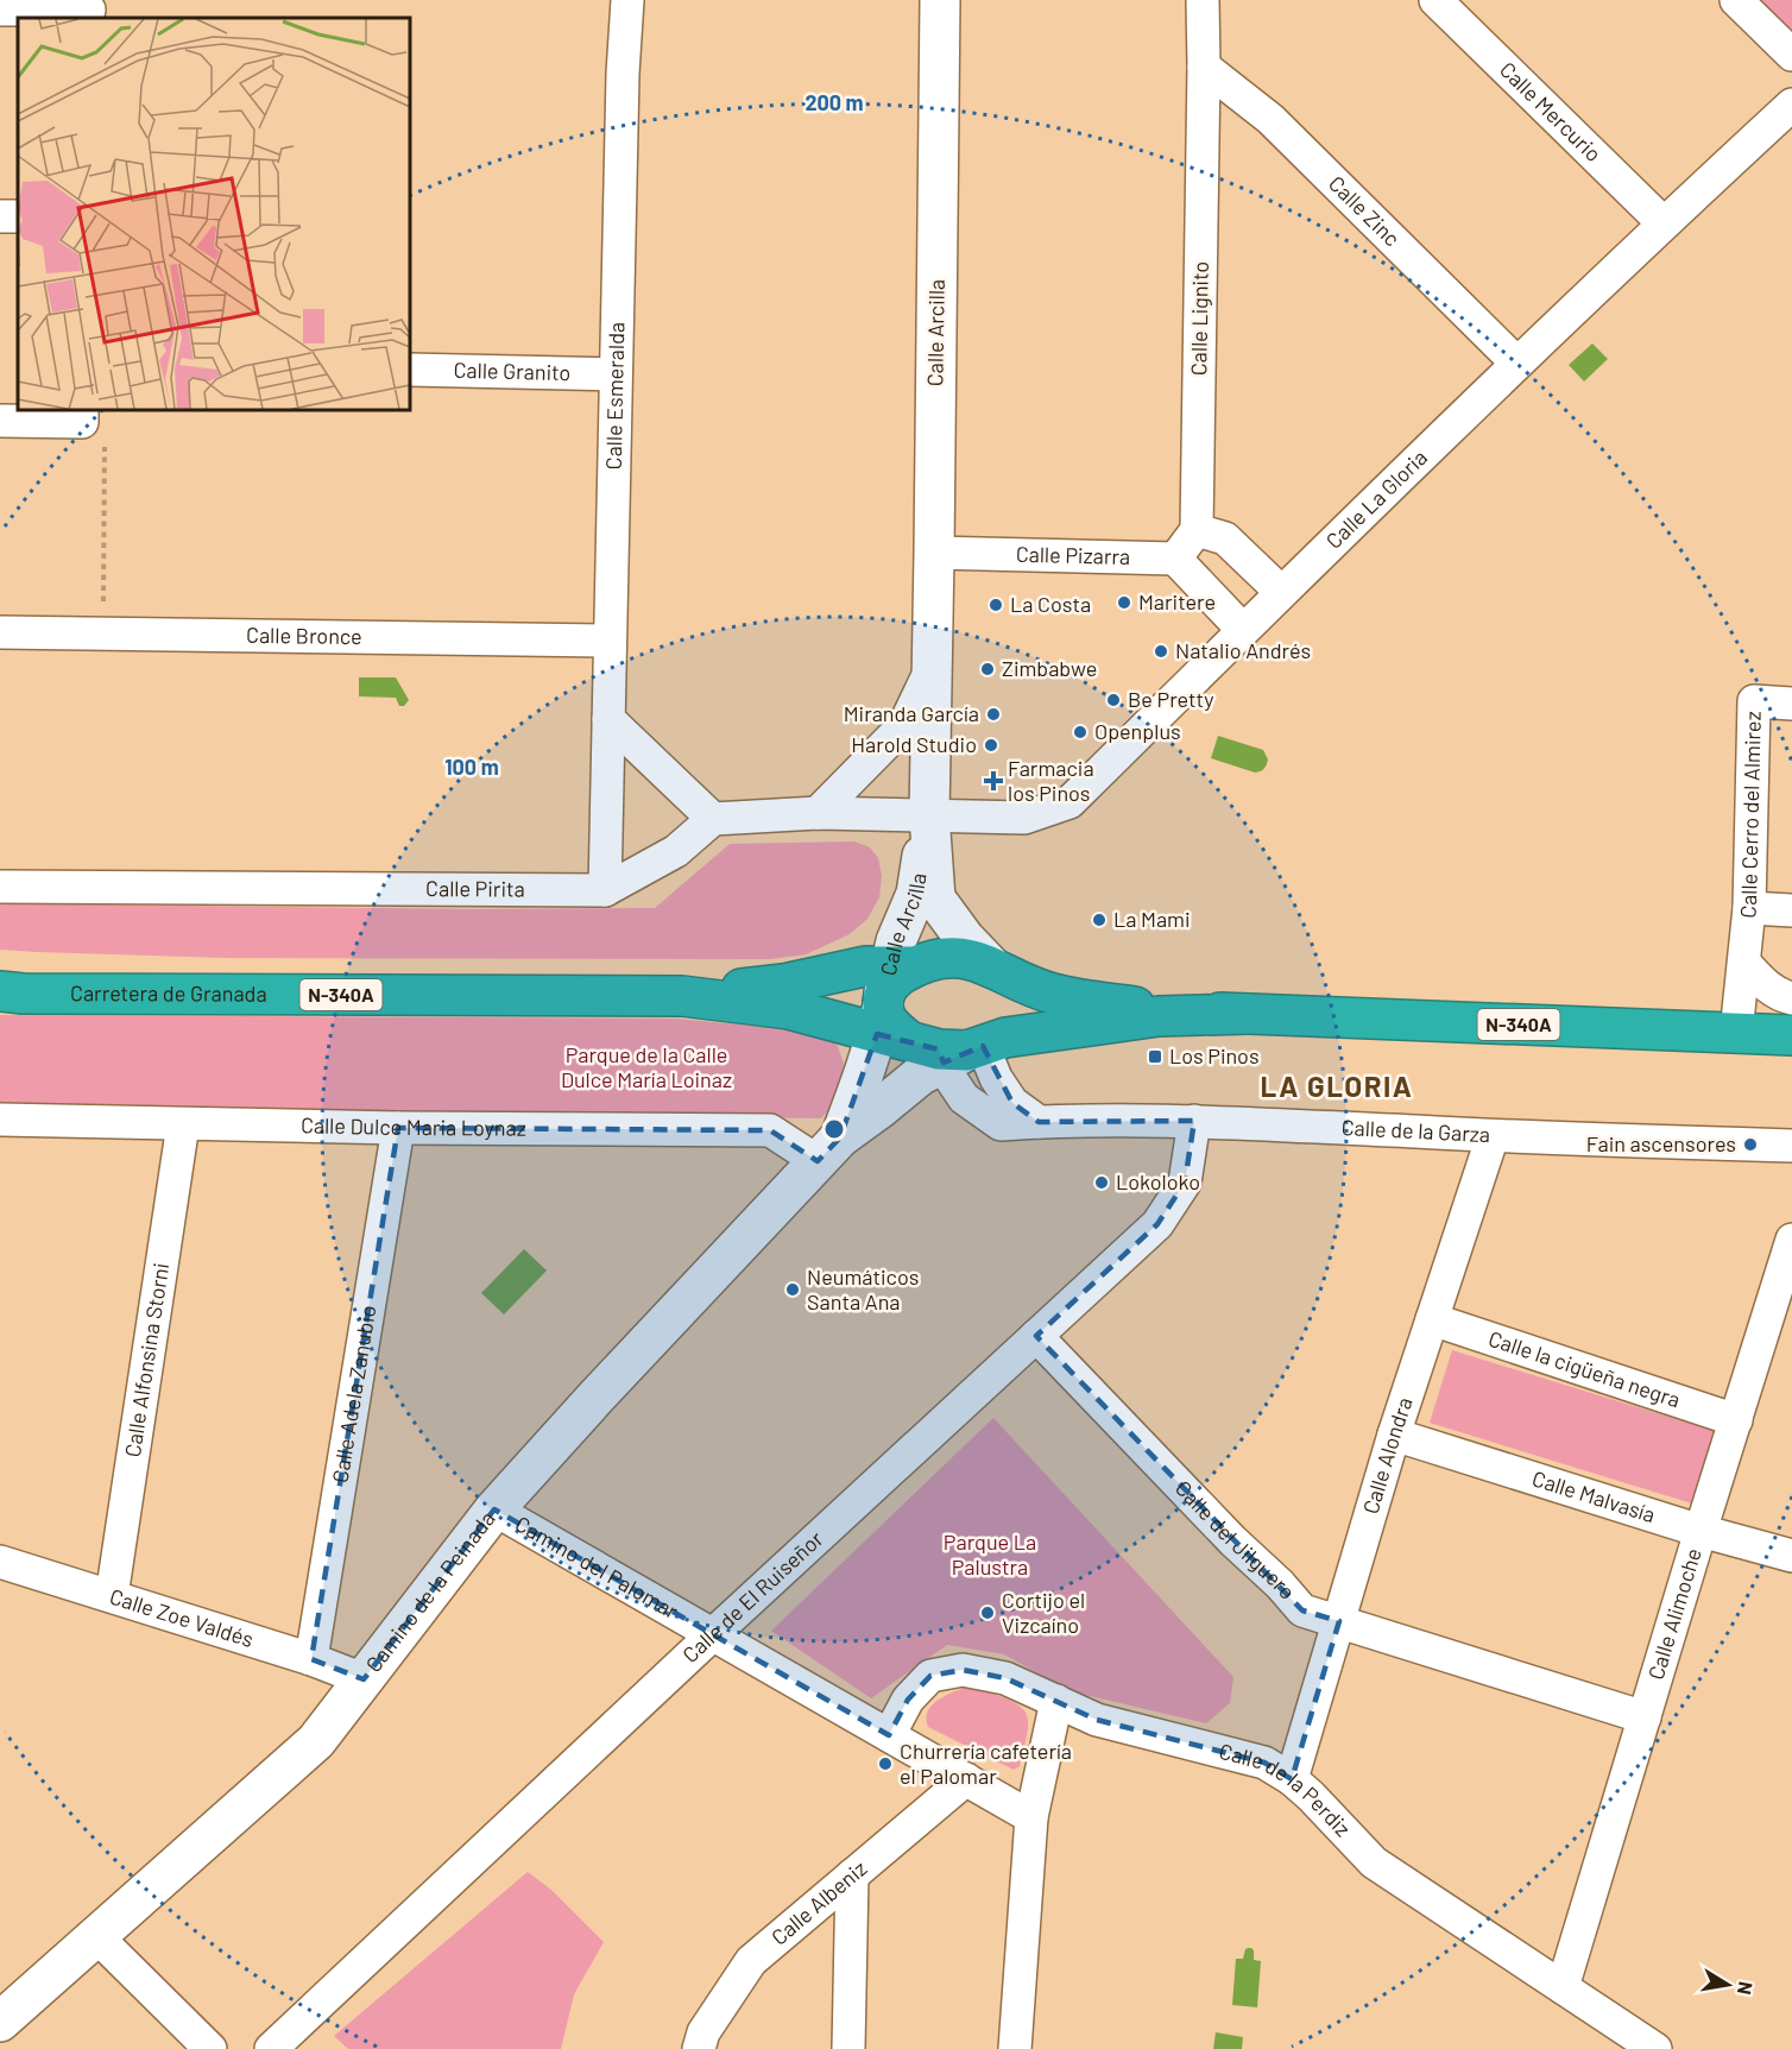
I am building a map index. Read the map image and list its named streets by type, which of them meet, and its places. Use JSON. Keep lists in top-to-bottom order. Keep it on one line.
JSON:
{"streets":{"highway":["Carretera de Granada","N-340A"],"street":["Calle Mercurio","Calle Zinc","Calle Lignito","Calle Arcilla","Calle Granito","Calle Esmeralda","Calle La Gloria","Calle Pizarra","Calle Bronce","Calle Cerro del Almirez","Calle Pirita","Calle Dulce Maria Loynaz","Calle de la Garza","Calle Alfonsina Storni","Calle la cigüeña negra","Calle Adela Zanubio","Calle Alondra","Calle Malvasía","Calle del Jilguero","Camino del Palomar","Camino de la Peinada","Calle de El Ruiseñor","Calle Alimoche","Calle Zoe Valdés","Calle de la Perdiz","Calle Albeniz"]},"crossings":[["Calle Mercurio","Calle La Gloria"],["Calle Zinc","Calle Lignito"],["Calle Zinc","Calle La Gloria"],["Calle Arcilla","Calle La Gloria"],["Calle Arcilla","Calle Pizarra"],["Calle Arcilla","N-340A"],["Calle Arcilla","Calle de la Garza"],["Calle Arcilla","Camino de la Peinada"],["Calle Granito","Calle Esmeralda"],["Calle Esmeralda","Calle Bronce"],["Calle Esmeralda","Calle Pirita"],["Calle Cerro del Almirez","N-340A"],["Carretera de Granada","N-340A"],["N-340A","Calle de la Garza"],["N-340A","Camino de la Peinada"],["Calle Dulce Maria Loynaz","Calle Alfonsina Storni"],["Calle Dulce Maria Loynaz","Calle Adela Zanubio"],["Calle Dulce Maria Loynaz","Camino de la Peinada"],["Calle de la Garza","Calle Alondra"],["Calle de la Garza","Camino de la Peinada"],["Calle de la Garza","Calle de El Ruiseñor"],["Calle Alfonsina Storni","Calle Zoe Valdés"],["Calle la cigüeña negra","Calle Alondra"],["Calle la cigüeña negra","Calle Alimoche"],["Calle Adela Zanubio","Calle Zoe Valdés"],["Calle Alondra","Calle Malvasía"],["Calle Alondra","Calle del Jilguero"],["Calle Alondra","Calle de la Perdiz"],["Calle Malvasía","Calle Alimoche"],["Calle del Jilguero","Calle de El Ruiseñor"],["Calle del Jilguero","Calle Alimoche"],["Camino del Palomar","Camino de la Peinada"],["Camino del Palomar","Calle de El Ruiseñor"],["Camino del Palomar","Calle de la Perdiz"],["Camino del Palomar","Calle Albeniz"],["Camino de la Peinada","Calle Zoe Valdés"],["Calle Alimoche","Calle de la Perdiz"]],"districts":["LA GLORIA"],"parks":["Parque de la Calle Dulce María Loinaz","Parque La Palustra"],"places":{"other":["Maritere","La Costa","Natalio Andrés","Zimbabwe","Be Pretty","Miranda García","Openplus","Harold Studio","La Mami","Fain ascensores","Lokoloko","Neumáticos Santa Ana","Cortijo el Vizcaíno","Churrería cafetería el Palomar"],"health":["Farmacia los Pinos"],"transit":["Los Pinos"]},"north":"right","rings":["200 m","100 m"]}
